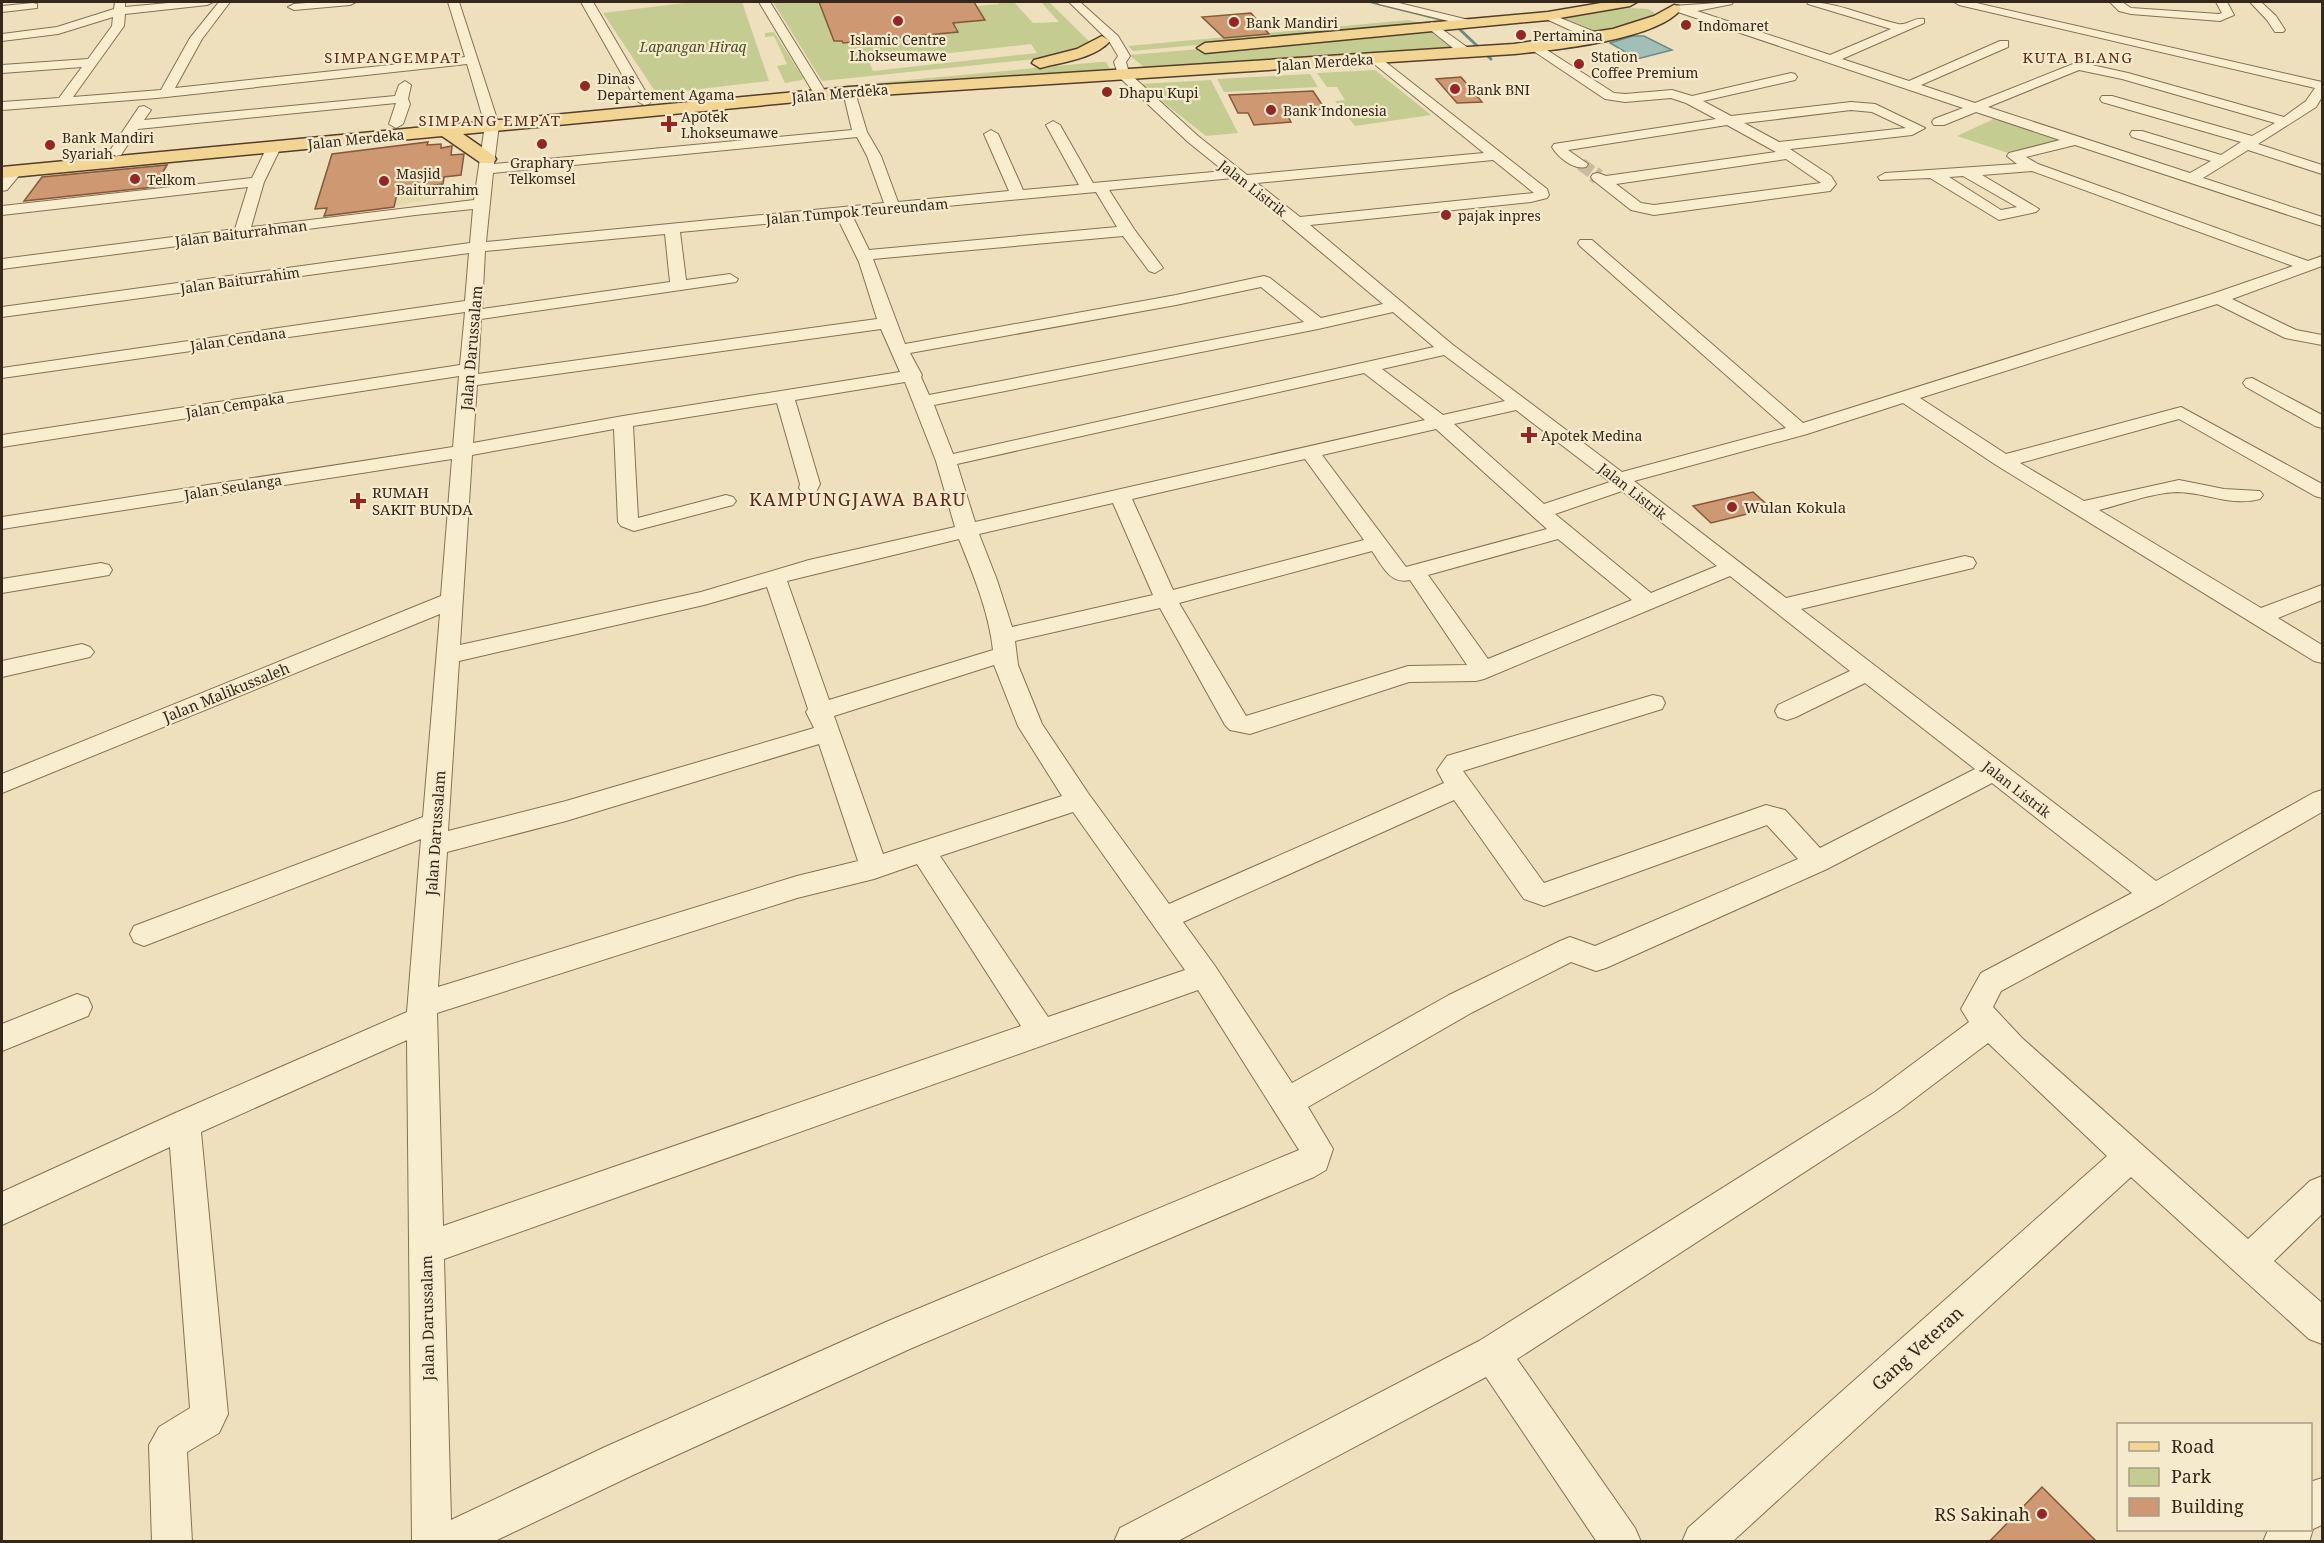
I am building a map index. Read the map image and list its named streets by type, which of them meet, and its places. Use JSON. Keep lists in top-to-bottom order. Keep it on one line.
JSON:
{"streets":{"main road":["Jalan Merdeka"],"street":["Jalan Listrik","Jalan Tumpok Teureundam","Jalan Baiturrahman","Jalan Baiturrahim","Jalan Cendana","Jalan Darussalam","Jalan Cempaka","Jalan Seulanga","Jalan Malikussaleh","Gang Veteran"]},"crossings":[["Jalan Merdeka","Jalan Listrik"],["Jalan Merdeka","Jalan Darussalam"],["Jalan Listrik","Jalan Tumpok Teureundam"],["Jalan Tumpok Teureundam","Jalan Baiturrahim"],["Jalan Tumpok Teureundam","Jalan Darussalam"],["Jalan Baiturrahman","Jalan Darussalam"],["Jalan Baiturrahim","Jalan Darussalam"],["Jalan Cendana","Jalan Darussalam"],["Jalan Darussalam","Jalan Cempaka"],["Jalan Darussalam","Jalan Seulanga"],["Jalan Darussalam","Jalan Malikussaleh"]],"districts":["SIMPANGEMPAT","KUTA BLANG","SIMPANG EMPAT","KAMPUNGJAWA BARU"],"parks":["Lapangan Hiraq"],"places":{"other":["Islamic Centre Lhokseumawe","Bank Mandiri","Indomaret","Pertamina","Station Coffee Premium","Dinas Departement Agama","Bank BNI","Dhapu Kupi","Bank Indonesia","Graphary Telkomsel","Bank Mandiri Syariah","Telkom","Masjid Baiturrahim","pajak inpres","Wulan Kokula","RS Sakinah"],"health":["Apotek Lhokseumawe","Apotek Medina","RUMAH SAKIT BUNDA"]},"legend":["Road","Park","Building"]}
